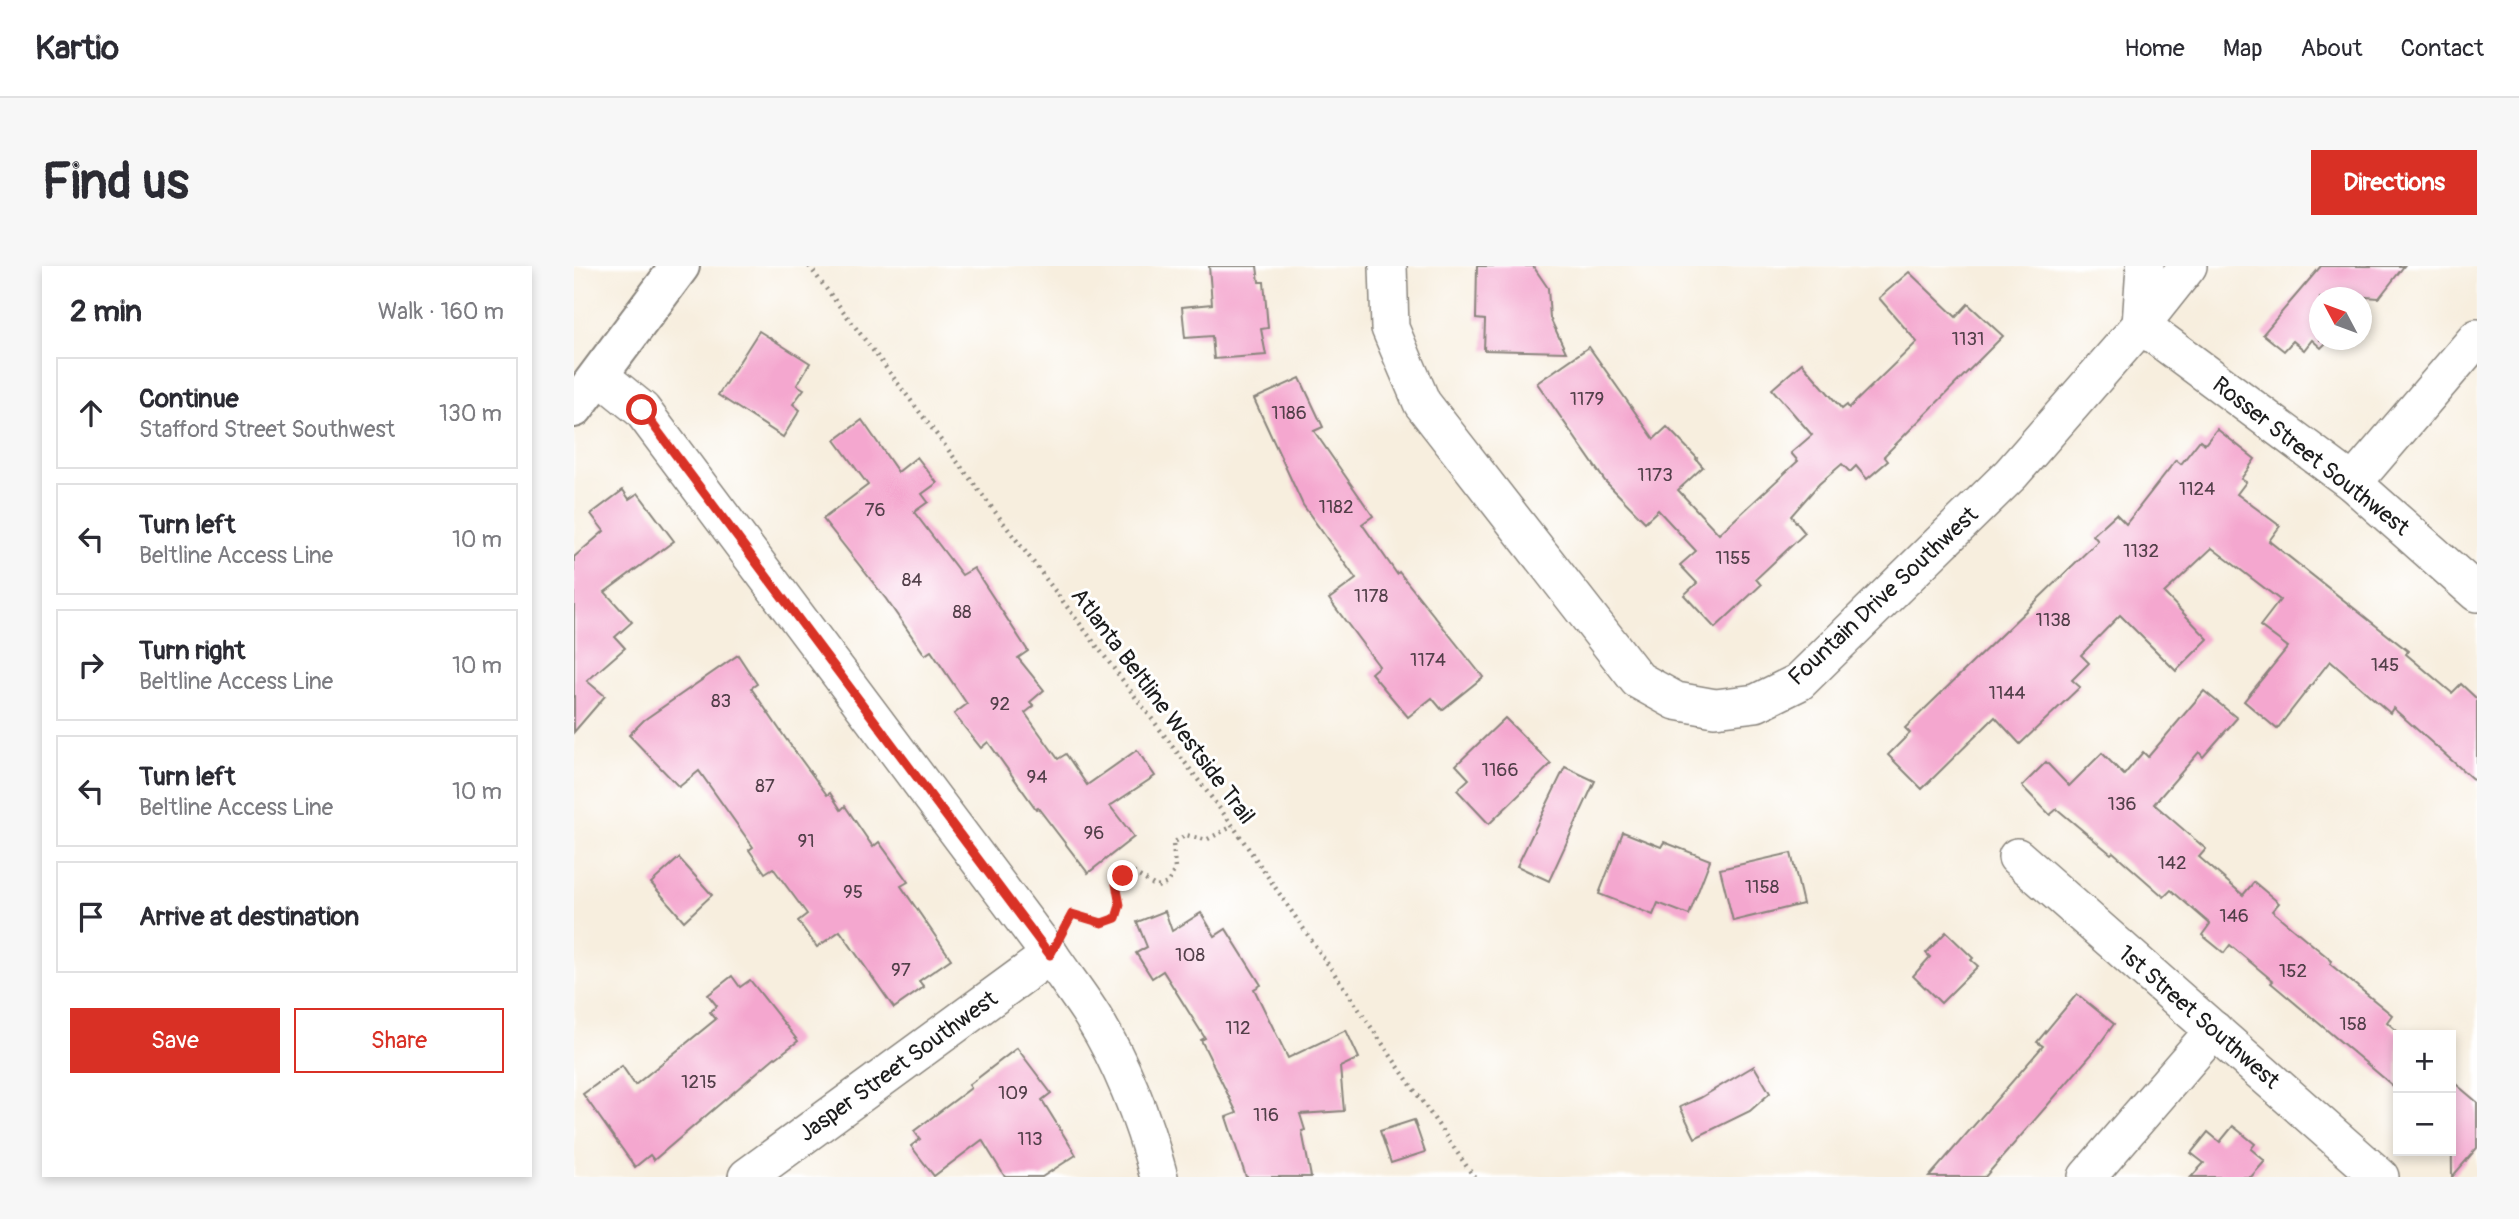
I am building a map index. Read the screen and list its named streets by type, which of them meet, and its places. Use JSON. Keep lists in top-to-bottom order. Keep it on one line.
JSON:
{"streets":{"street":["Rosser Street Southwest","Fountain Drive Southwest","1st Street Southwest","Jasper Street Southwest"],"path":["Atlanta Beltline Westside Trail"]},"crossings":[["Rosser Street Southwest","Fountain Drive Southwest"]],"house_numbers":["1131","1179","1186","1173","1124","1182","76","1132","1155","84","1178","88","1138","1174","145","1144","83","92","1166","94","87","136","96","91","142","1158","95","146","108","97","152","158","112","1215","109","116","113"],"north":"top left","page":{"header":"Kartio","nav":["Home","Map","About","Contact"],"buttons":["Directions",["Save","Share"]],"title":"Find us","heading":["2 min","Walk · 160 m"],"list":[["Continue","Stafford Street Southwest","130 m"],["Turn left","Beltline Access Line","10 m"],["Turn right","Beltline Access Line","10 m"],["Turn left","Beltline Access Line","10 m"],"Arrive at destination"],"map_buttons":["+","−"]}}
